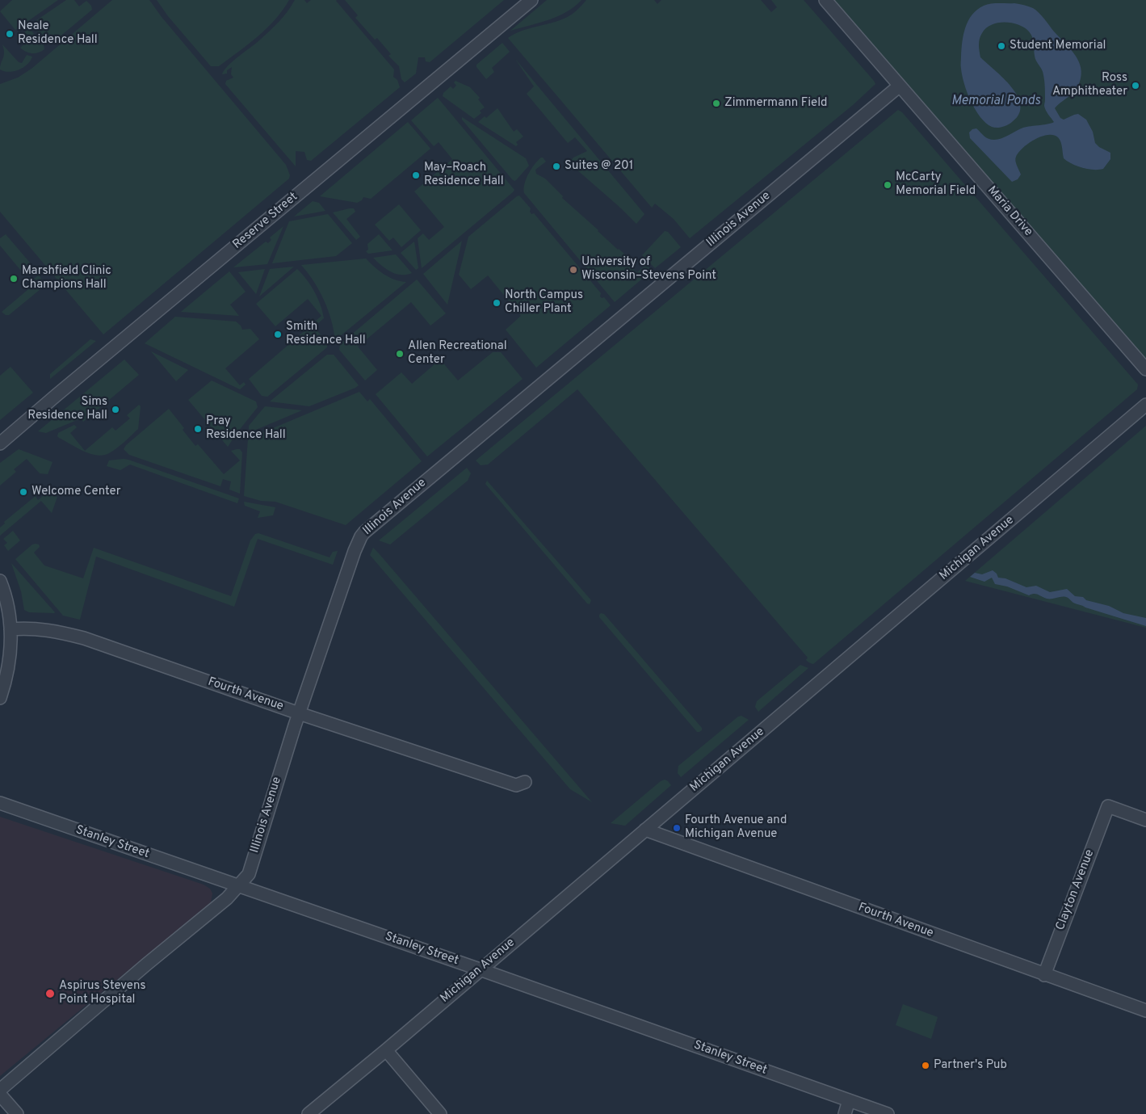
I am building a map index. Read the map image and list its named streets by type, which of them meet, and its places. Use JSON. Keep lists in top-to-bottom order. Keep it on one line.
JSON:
{"streets":{"street":["Maria Drive","Illinois Avenue","Reserve Street","Michigan Avenue","Fourth Avenue","Stanley Street","Clayton Avenue"]},"crossings":[["Maria Drive","Illinois Avenue"],["Illinois Avenue","Fourth Avenue"],["Illinois Avenue","Stanley Street"],["Michigan Avenue","Fourth Avenue"],["Michigan Avenue","Stanley Street"],["Fourth Avenue","Clayton Avenue"]],"water":["Memorial Ponds"],"places":["Neale Residence Hall","Student Memorial","Ross Amphitheater","Zimmermann Field","Suites @ 201","May–Roach Residence Hall","McCarty Memorial Field","University of Wisconsin–Stevens Point","Marshfield Clinic Champions Hall","North Campus Chiller Plant","Smith Residence Hall","Allen Recreational Center","Sims Residence Hall","Pray Residence Hall","Welcome Center","Fourth Avenue and Michigan Avenue","Aspirus Stevens Point Hospital","Partner's Pub"]}
